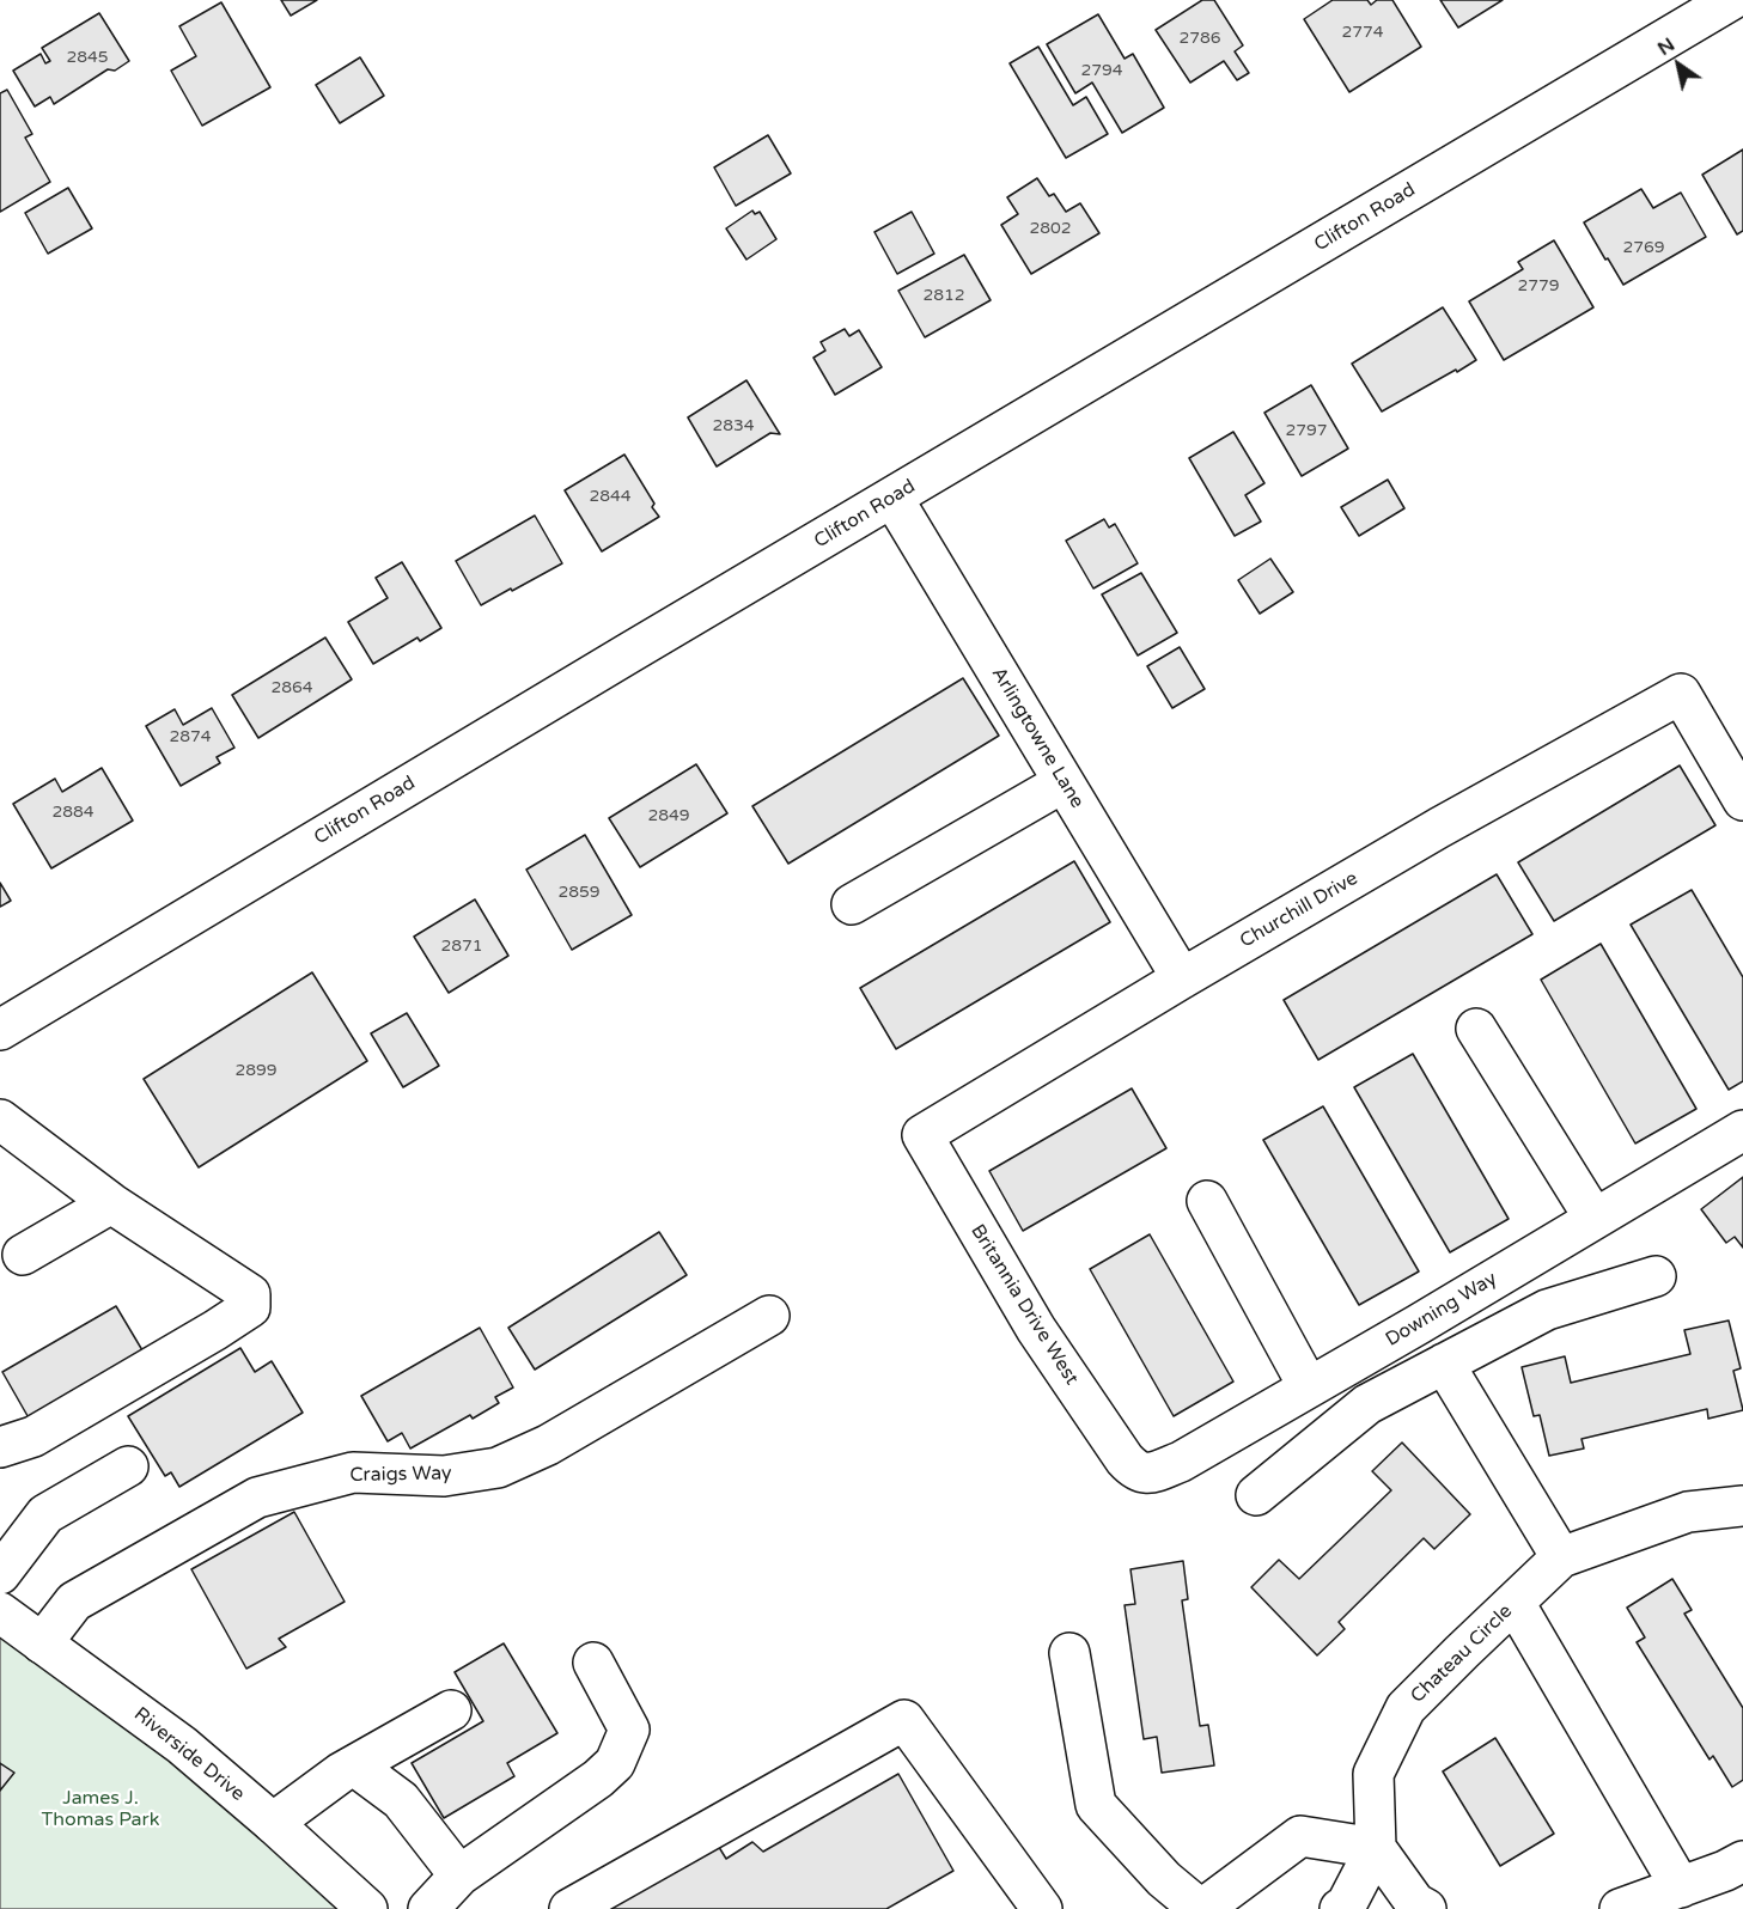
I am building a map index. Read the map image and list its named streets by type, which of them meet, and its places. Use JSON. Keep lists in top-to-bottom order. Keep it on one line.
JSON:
{"streets":{"street":["Clifton Road","Arlingtowne Lane","Churchill Drive","Britannia Drive West","Downing Way","Craigs Way","Chateau Circle","Riverside Drive"]},"crossings":[["Clifton Road","Arlingtowne Lane"],["Arlingtowne Lane","Churchill Drive"],["Churchill Drive","Britannia Drive West"],["Britannia Drive West","Downing Way"],["Craigs Way","Riverside Drive"]],"parks":["James J. Thomas Park"],"house_numbers":["2774","2786","2845","2794","2802","2769","2779","2812","2834","2797","2844","2864","2874","2884","2849","2859","2871","2899"],"north":"top left"}
